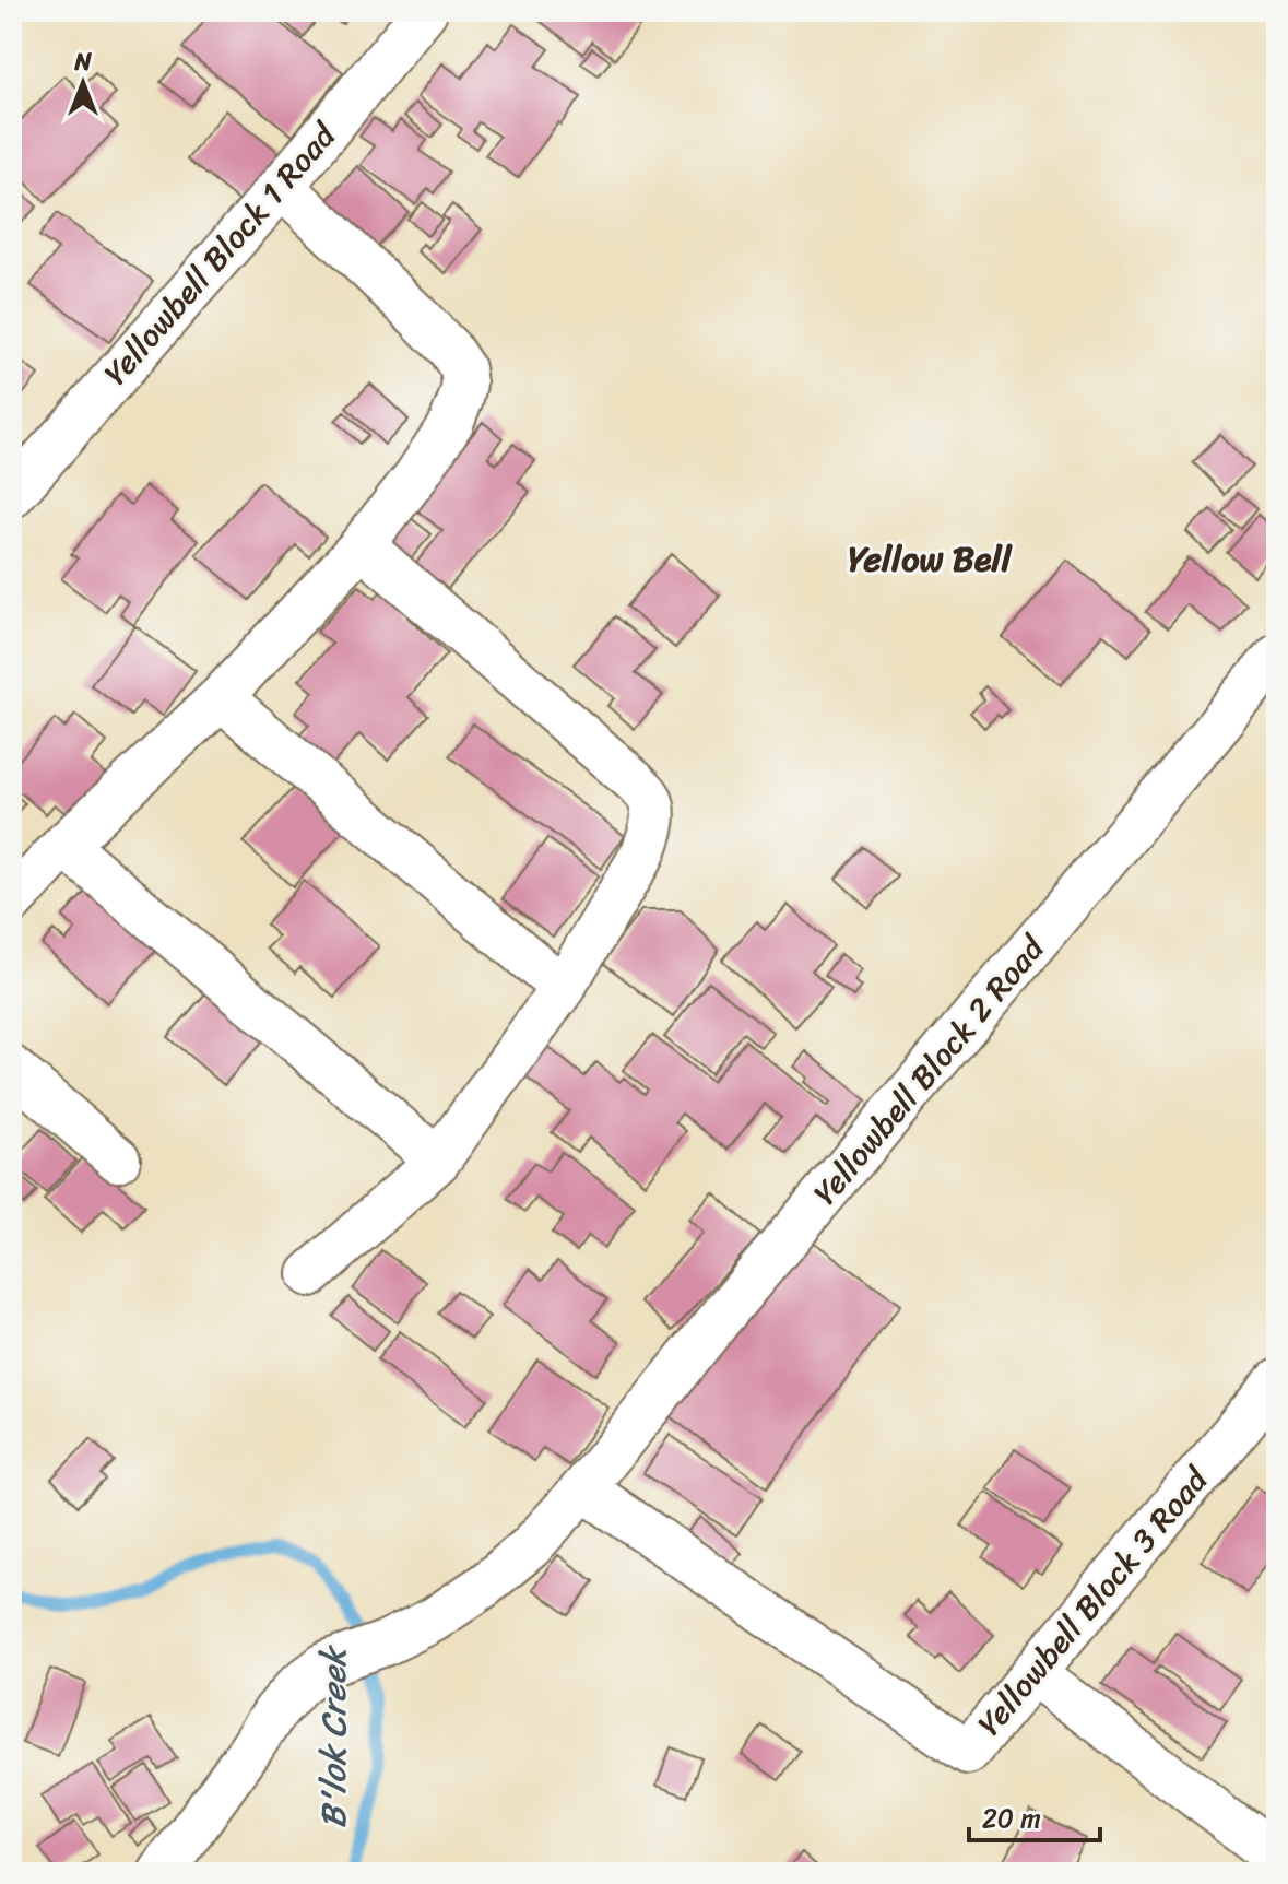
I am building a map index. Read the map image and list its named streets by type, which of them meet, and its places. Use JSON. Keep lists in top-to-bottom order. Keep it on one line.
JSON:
{"streets":{"street":["Yellowbell Block 1 Road","Yellowbell Block 2 Road","Yellowbell Block 3 Road"]},"crossings":[["Yellowbell Block 2 Road","Yellowbell Block 3 Road"]],"districts":["Yellow Bell"],"water":["B'lok Creek"],"scale_bar":"20 m","north":"top"}
